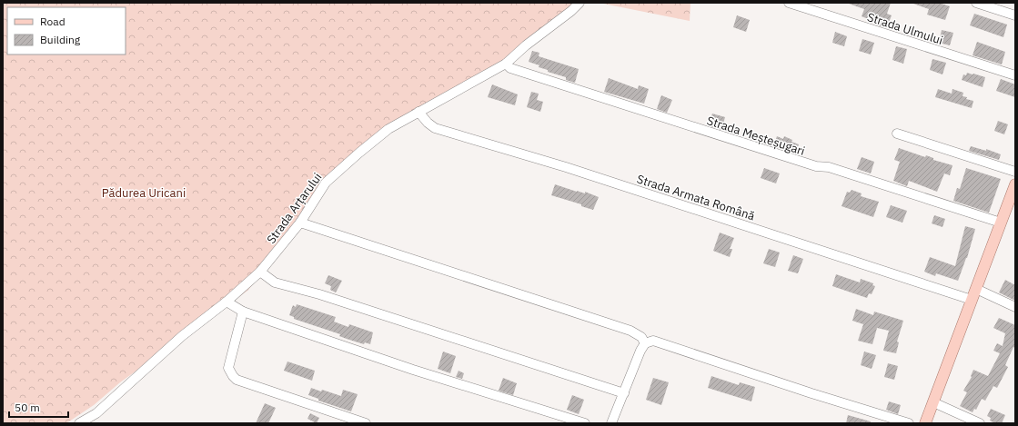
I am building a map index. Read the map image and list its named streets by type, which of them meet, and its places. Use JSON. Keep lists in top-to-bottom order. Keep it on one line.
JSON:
{"streets":{"street":["Strada Ulmului","Strada Meșteșugari","Strada Armata Română","Strada Arțarului"]},"crossings":[["Strada Meșteșugari","Strada Arțarului"],["Strada Armata Română","Strada Arțarului"]],"parks":["Pădurea Uricani"],"legend":["Road","Building"],"scale_bar":"50 m"}
